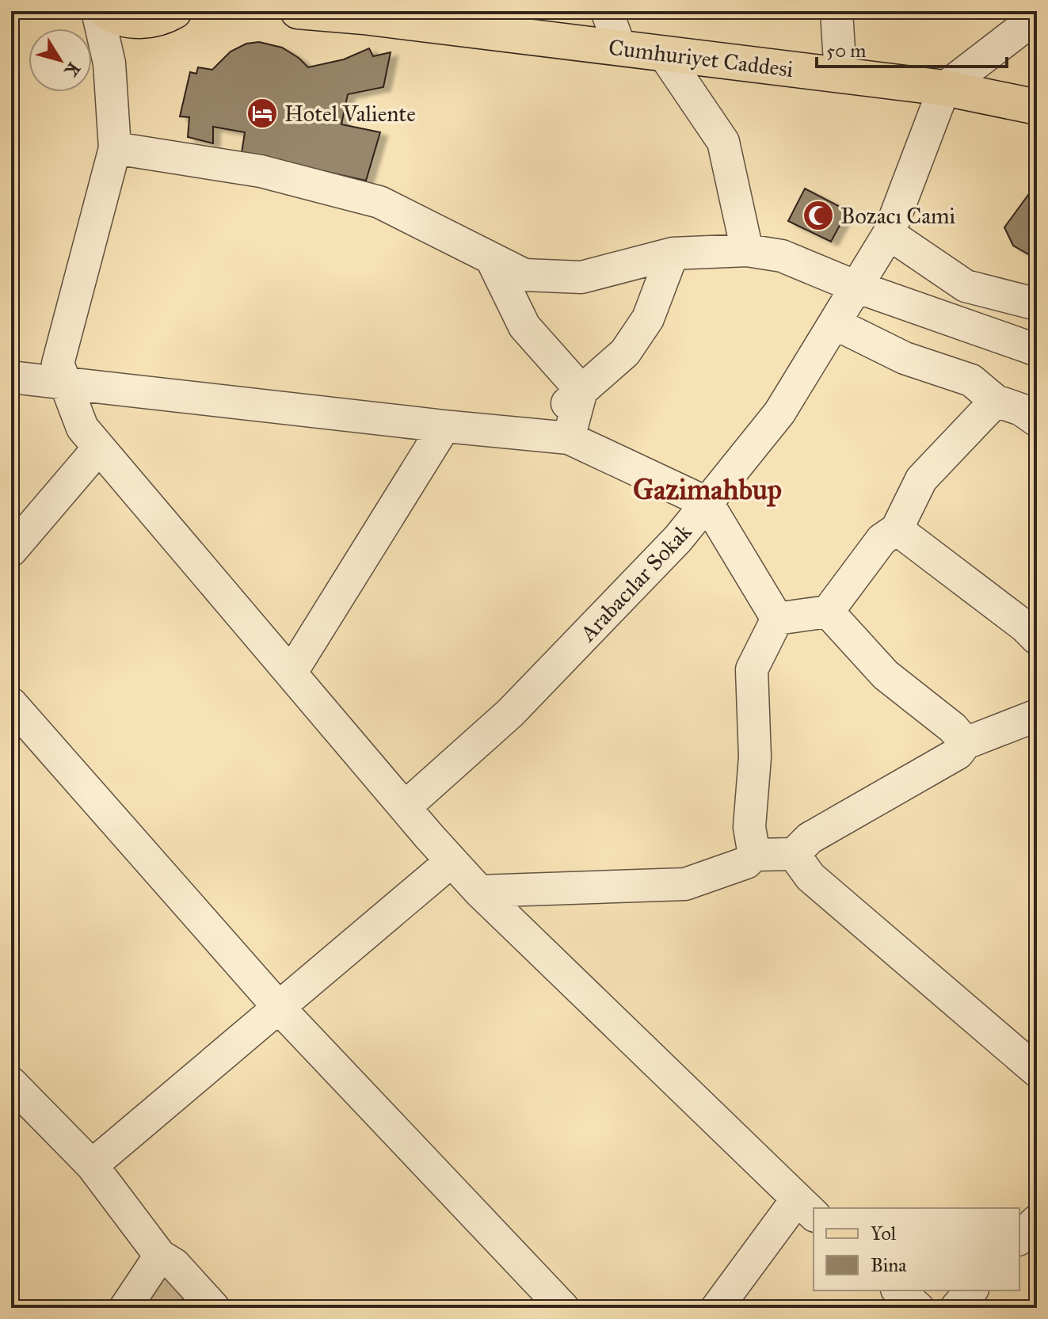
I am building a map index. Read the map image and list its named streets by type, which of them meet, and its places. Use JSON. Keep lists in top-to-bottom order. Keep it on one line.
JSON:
{"streets":{"main road":["Cumhuriyet Caddesi"],"street":["Arabacılar Sokak"]},"crossings":[["Cumhuriyet Caddesi","Arabacılar Sokak"]],"districts":["Gazimahbup"],"places":{"hotel":["Hotel Valiente"],"mosque":["Bozacı Cami"]},"legend":["Yol","Bina"],"scale_bar":"50 m","north":"bottom right"}
